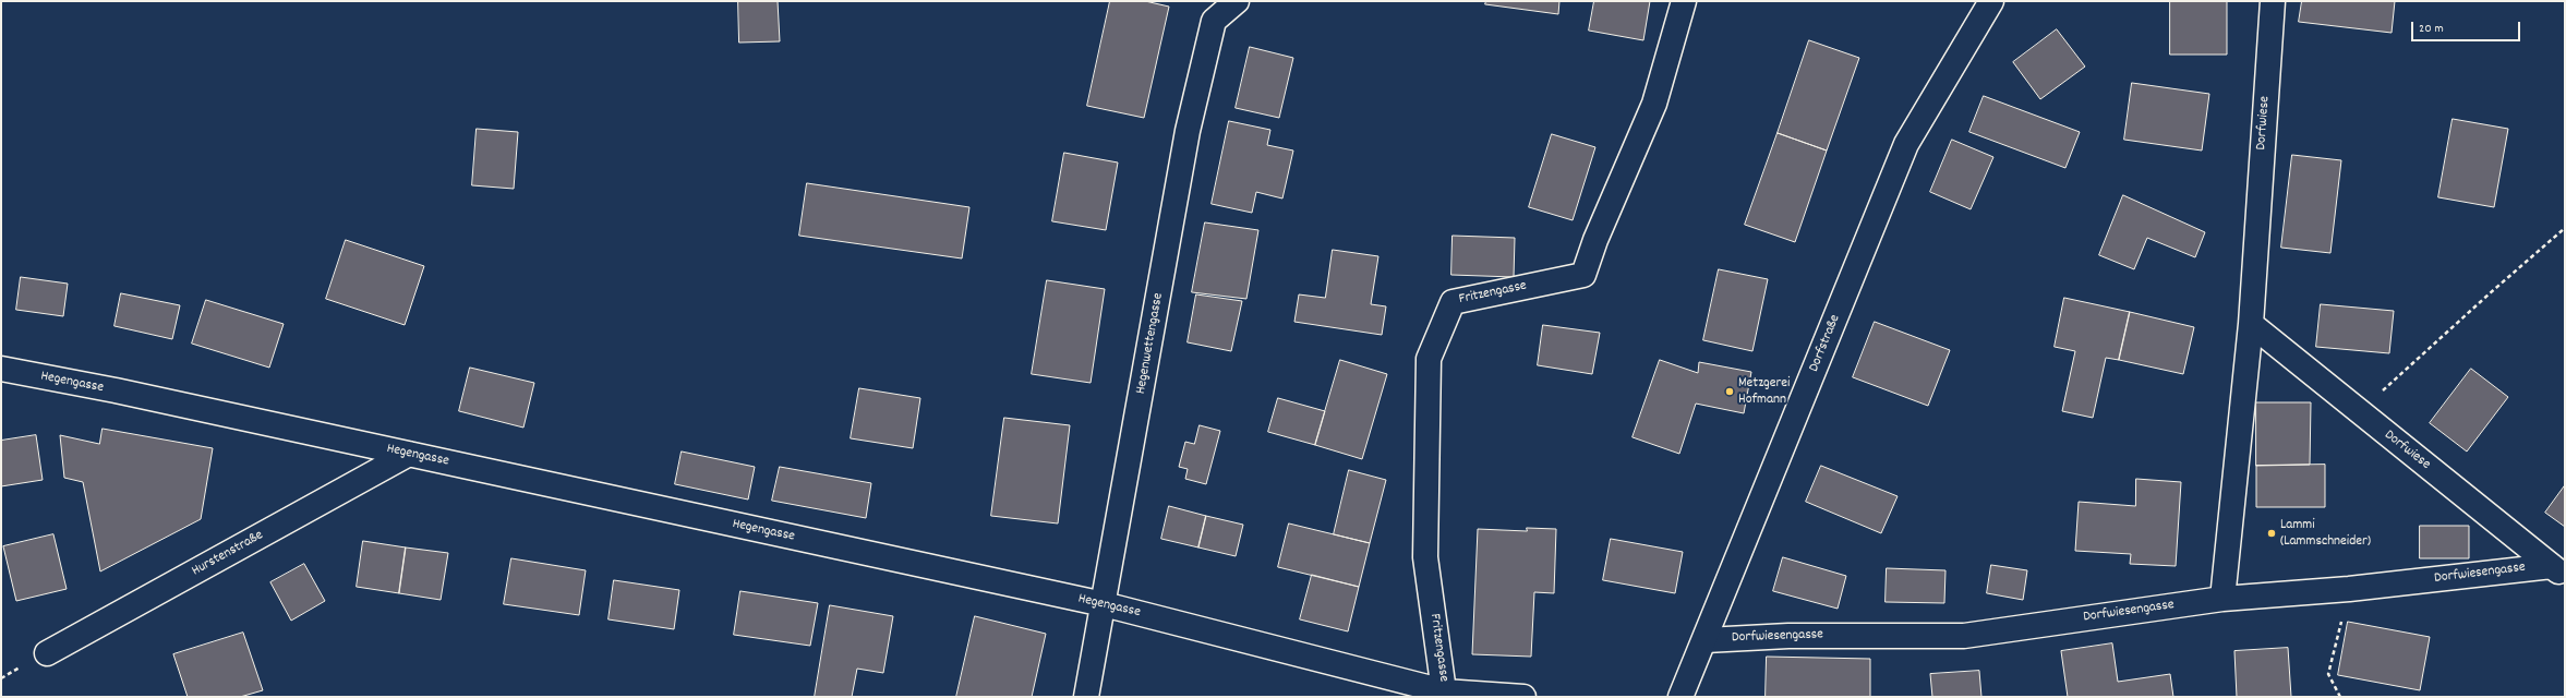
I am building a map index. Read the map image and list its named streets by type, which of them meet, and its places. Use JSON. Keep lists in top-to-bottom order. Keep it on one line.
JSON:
{"streets":{"street":["Dorfwiese","Fritzengasse","Hegenwettengasse","Dorfstraße","Hegengasse","Hurstenstraße","Dorfwiesengasse"]},"crossings":[["Dorfwiese","Dorfwiesengasse"],["Fritzengasse","Hegengasse"],["Hegenwettengasse","Hegengasse"],["Dorfstraße","Dorfwiesengasse"],["Hegengasse","Hurstenstraße"]],"places":["Metzgerei Hofmann","Lammi (Lammschneider)"],"scale_bar":"20 m"}
